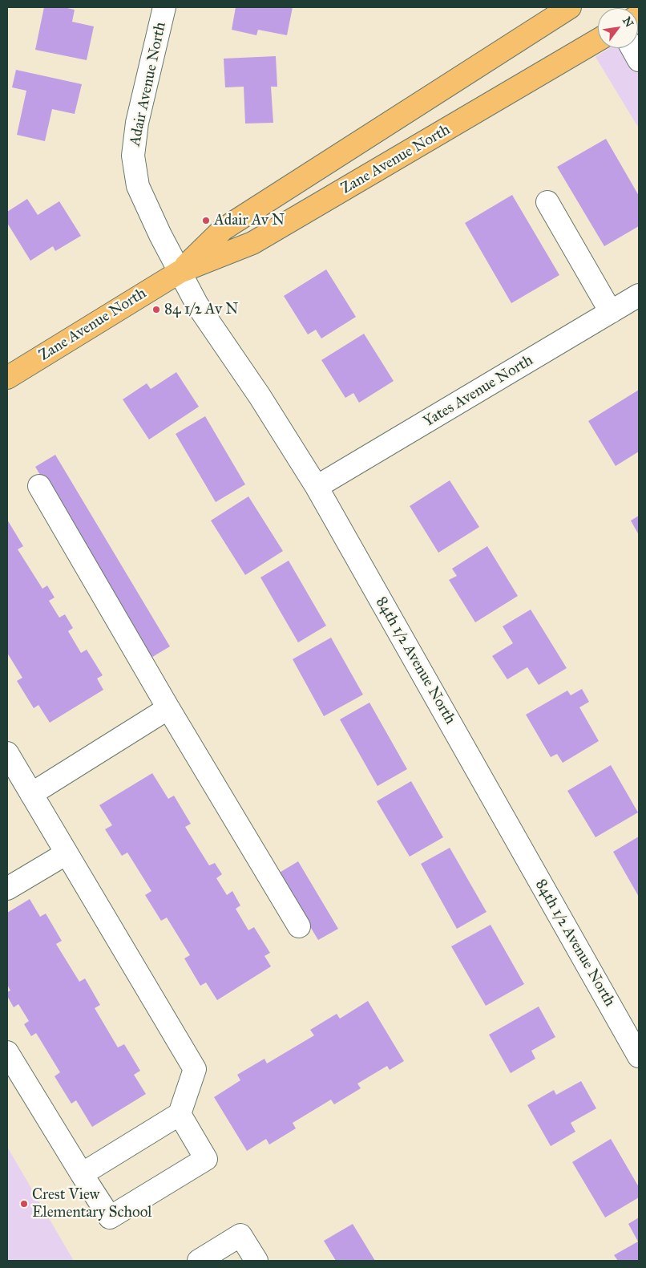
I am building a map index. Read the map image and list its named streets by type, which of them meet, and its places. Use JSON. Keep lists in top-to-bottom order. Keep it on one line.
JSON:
{"streets":{"main road":["Zane Avenue North"],"street":["Adair Avenue North","Yates Avenue North","84th 1/2 Avenue North"]},"crossings":[["Adair Avenue North","Zane Avenue North"],["Adair Avenue North","84th 1/2 Avenue North"],["Zane Avenue North","84th 1/2 Avenue North"],["Yates Avenue North","84th 1/2 Avenue North"]],"places":["Adair Av N","84 1/2 Av N","Crest View Elementary School"],"north":"top right"}
